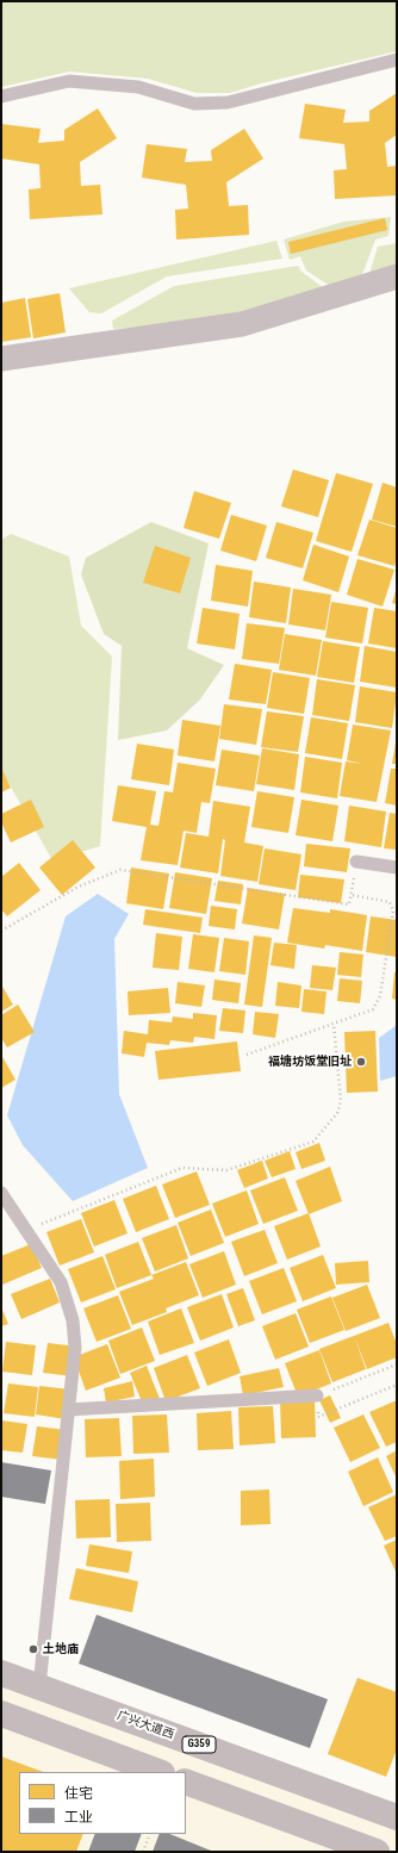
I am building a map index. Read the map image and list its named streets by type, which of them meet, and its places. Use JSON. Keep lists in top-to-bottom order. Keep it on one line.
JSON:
{"streets":{"highway":["广兴大道西","G359"]},"places":["福塘坊饭堂旧址","土地庙"],"legend":["住宅","工业"]}
